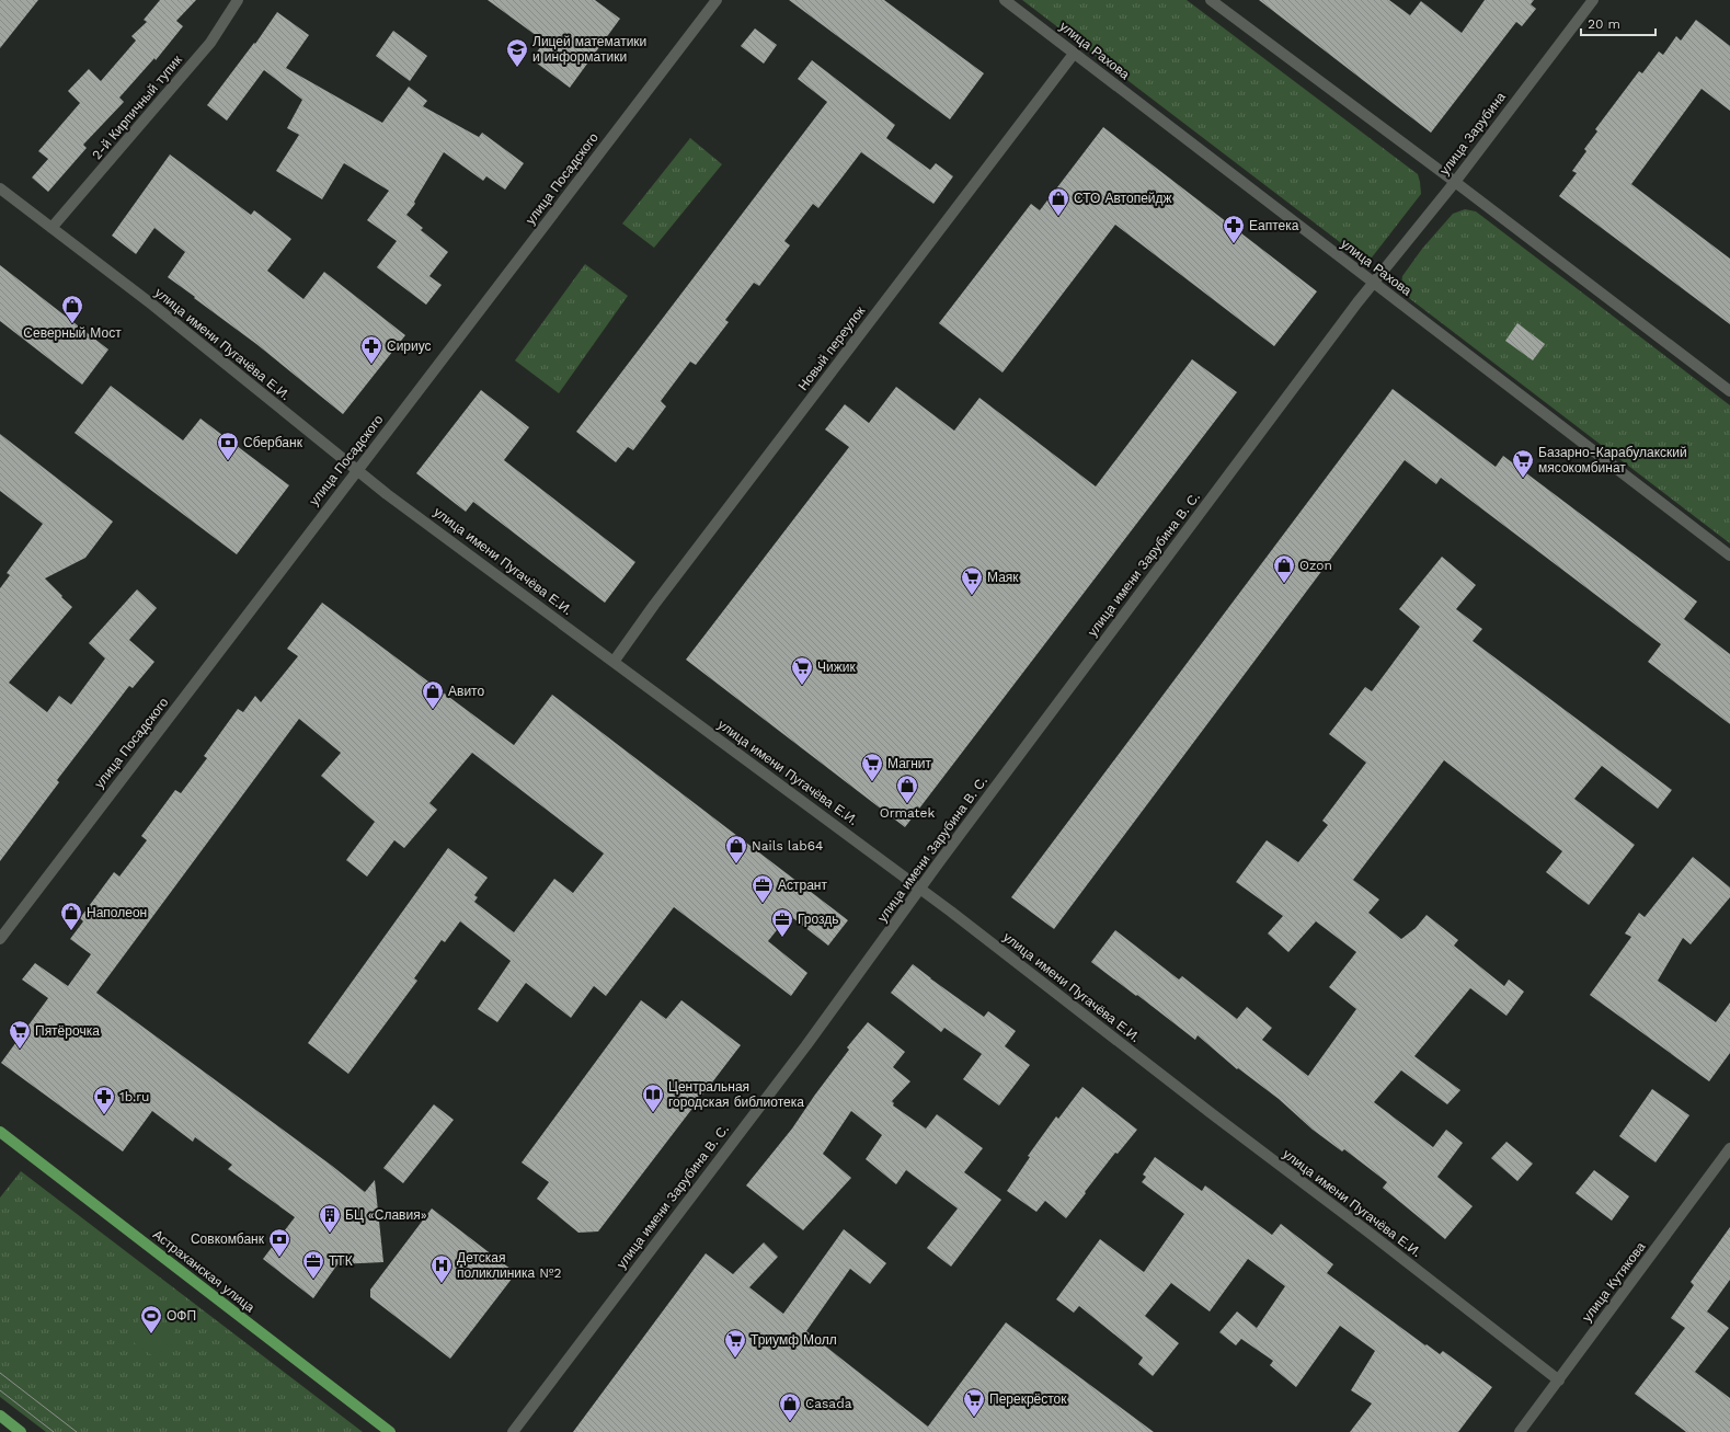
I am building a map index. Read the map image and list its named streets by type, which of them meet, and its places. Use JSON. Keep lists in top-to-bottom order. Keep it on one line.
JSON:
{"streets":{"main road":["Астраханская улица"],"street":["улица Рахова","2-й Кирпичный тупик","улица Зарубина","улица Посадского","улица имени Пугачёва Е.И.","Новый переулок","улица имени Зарубина В. С.","улица Кутякова"]},"crossings":[["улица Рахова","улица Зарубина"],["улица Рахова","Новый переулок"],["улица Рахова","улица имени Зарубина В. С."],["2-й Кирпичный тупик","улица имени Пугачёва Е.И."],["улица Зарубина","улица имени Зарубина В. С."],["улица Посадского","улица имени Пугачёва Е.И."],["улица имени Пугачёва Е.И.","Новый переулок"],["улица имени Пугачёва Е.И.","улица имени Зарубина В. С."],["улица имени Пугачёва Е.И.","улица Кутякова"]],"places":{"school or university":["Лицей математики и информатики"],"shop":["СТО Автопейдж","Северный Мост","Ozon","Авито","Ormatek","Nails lab64","Наполеон","Casada"],"pharmacy":["Еаптека","Сириус","1b.ru"],"bank":["Сбербанк","Совкомбанк"],"supermarket":["Базарно-Карабулакский мясокомбинат","Маяк","Чижик","Магнит","Пятёрочка","Триумф Молл","Перекрёсток"],"office":["Астрант","Гроздь","ТТК"],"library":["Центральная городская библиотека"],"building":["БЦ «Славия»"],"hospital":["Детская поликлиника №2"],"sports":["ОФП"]},"scale_bar":"20 m"}
